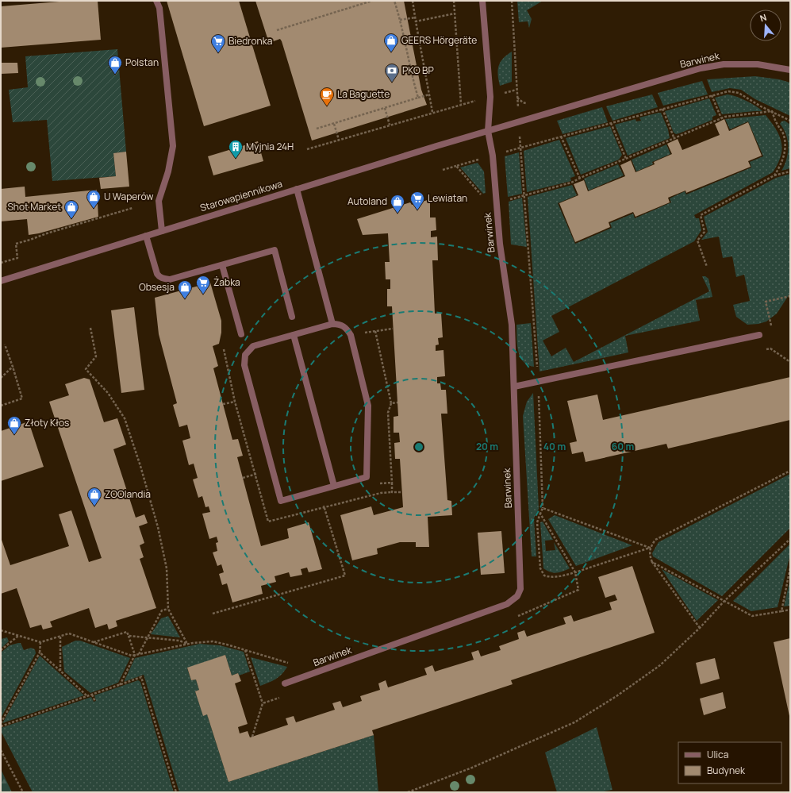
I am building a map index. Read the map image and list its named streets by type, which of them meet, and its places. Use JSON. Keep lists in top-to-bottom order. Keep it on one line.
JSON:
{"streets":{"street":["Barwinek","Starowapiennikowa"]},"crossings":[["Barwinek","Starowapiennikowa"]],"places":{"shop":["GEERS Hörgeräte","Polstan","U Waperów","Autoland","Shot Market","Obsesja","Złoty Kłos","ZOOlandia"],"supermarket":["Biedronka","Lewiatan","Żabka"],"bank":["PKO BP"],"cafe":["La Baguette"],"building":["Myjnia 24H"]},"legend":["Ulica","Budynek"],"north":"top","rings":["20 m","40 m","60 m"]}
